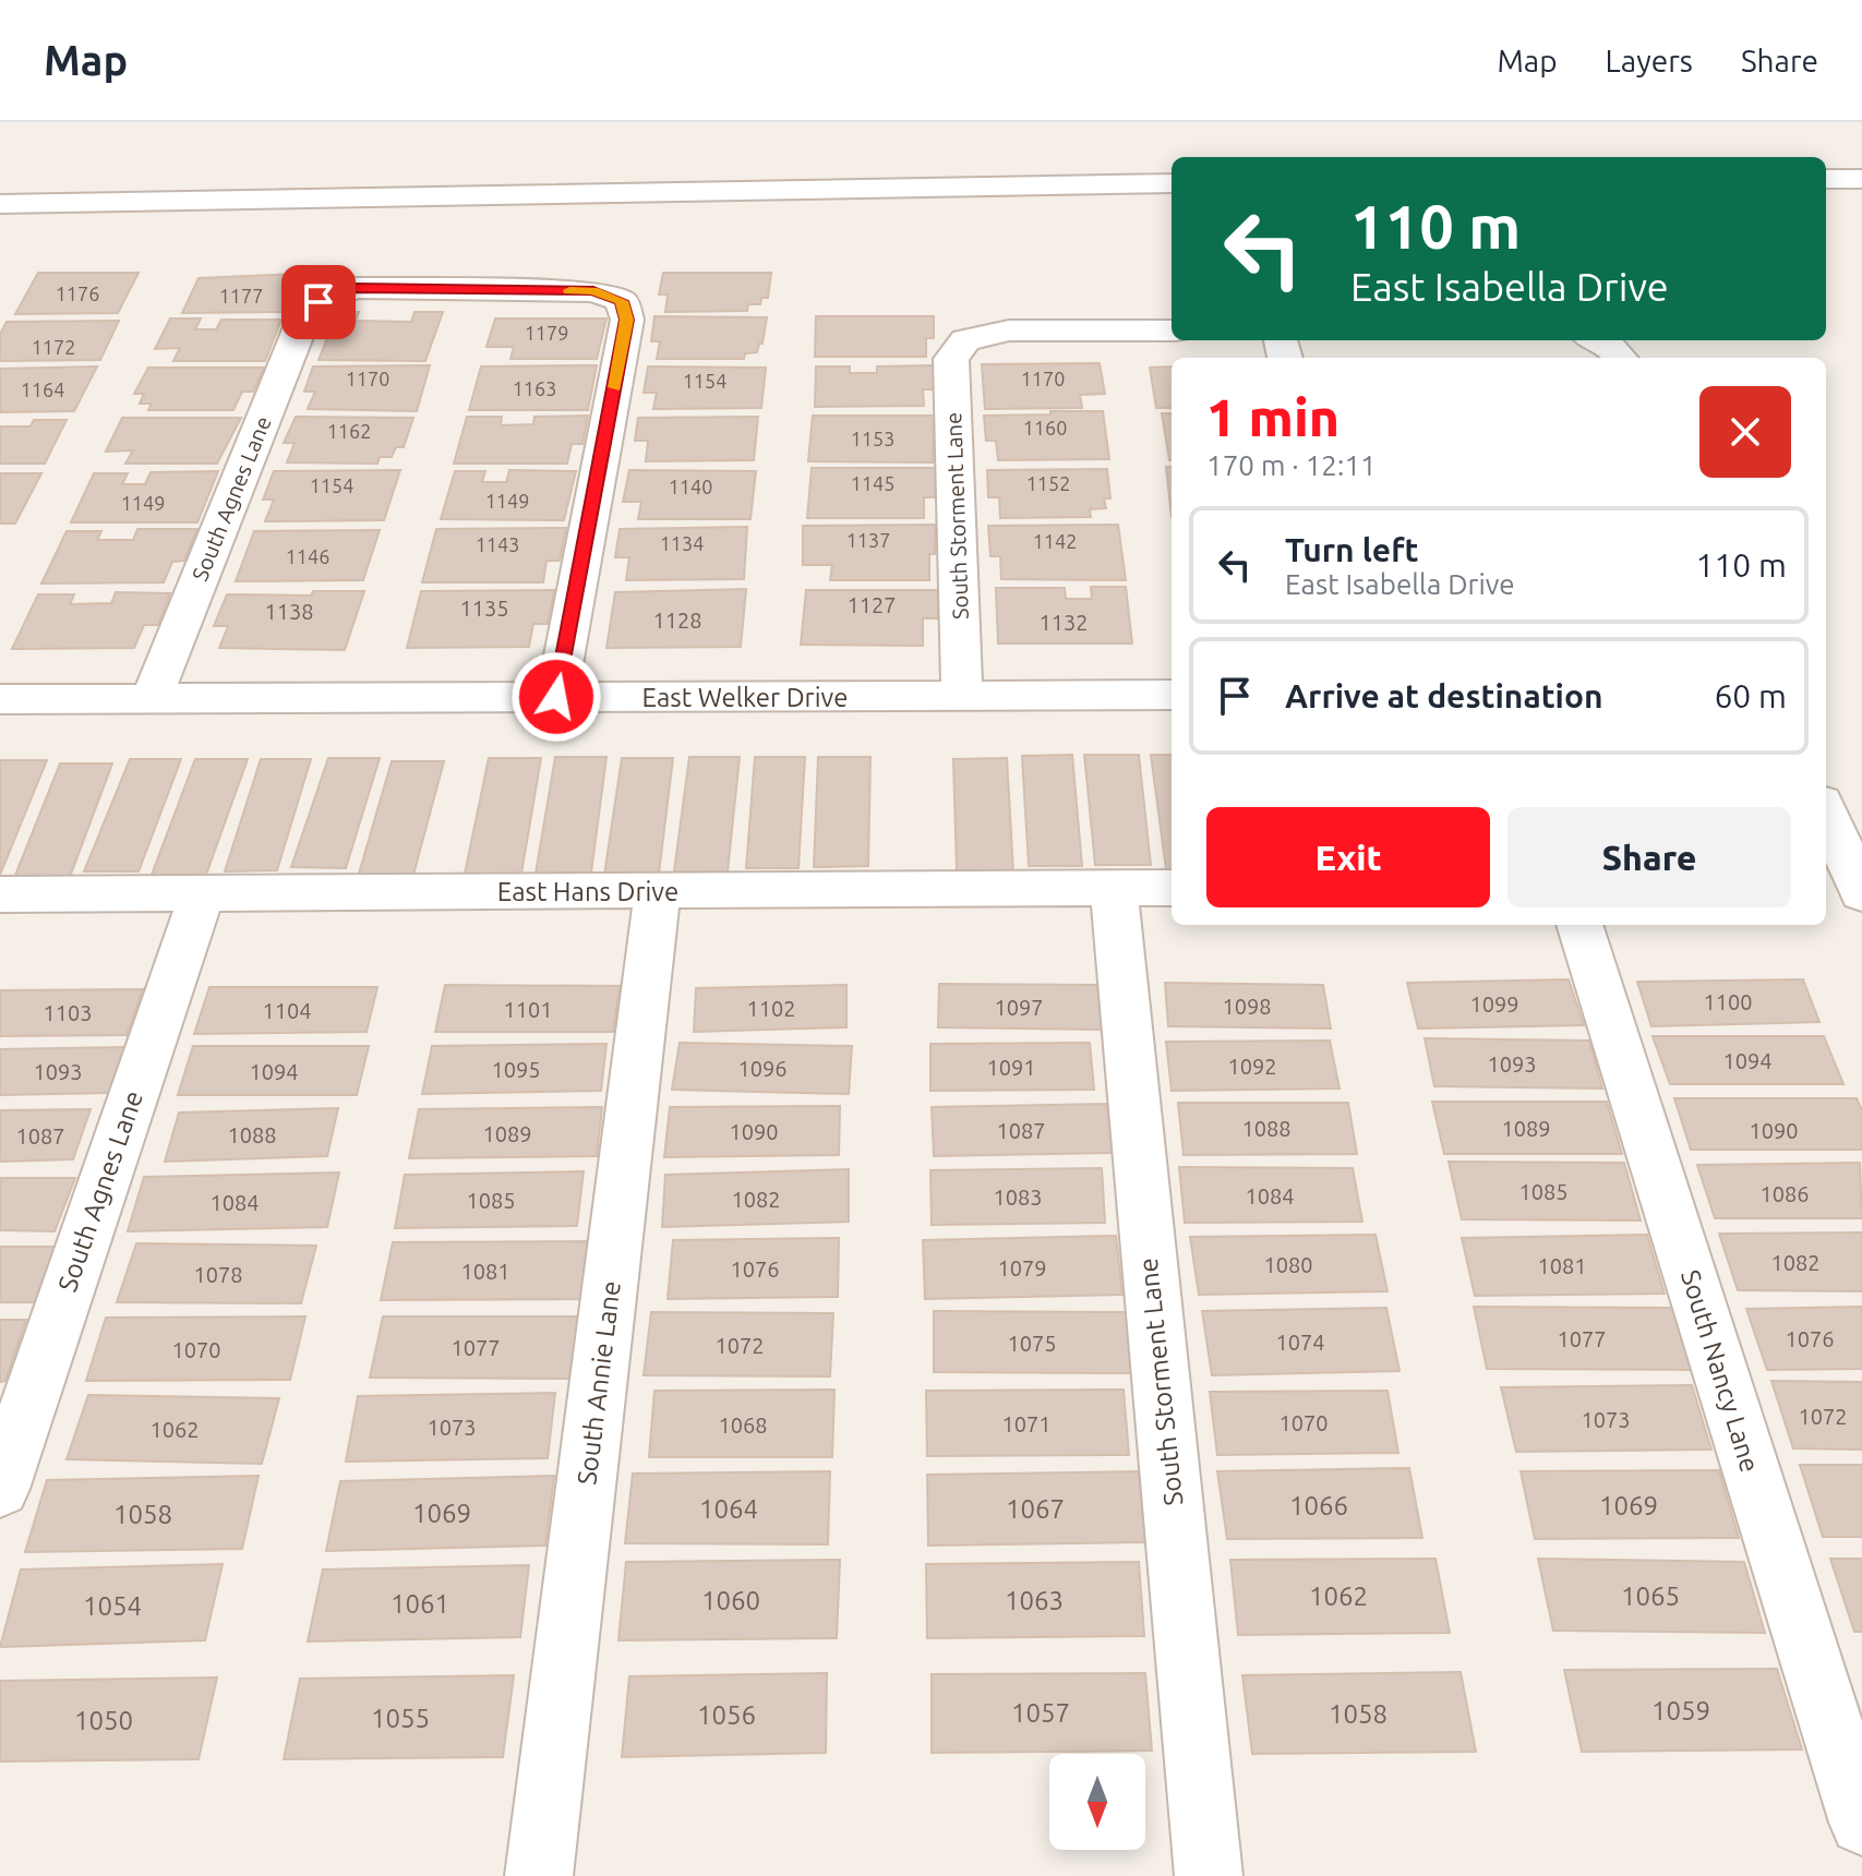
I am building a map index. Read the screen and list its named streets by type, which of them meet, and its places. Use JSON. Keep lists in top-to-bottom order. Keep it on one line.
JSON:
{"streets":{"street":["South Agnes Lane","South Storment Lane","East Welker Drive","East Hans Drive","South Nancy Lane","South Annie Lane"]},"crossings":[["South Agnes Lane","East Welker Drive"],["South Agnes Lane","East Hans Drive"],["South Storment Lane","East Welker Drive"],["South Storment Lane","East Hans Drive"],["East Hans Drive","South Annie Lane"]],"house_numbers":["1176","1177","1179","1172","1170","1170","1154","1163","1164","1160","1162","1153","1145","1152","1154","1140","1149","1149","1137","1142","1134","1143","1146","1127","1135","1138","1128","1132","1100","1099","1098","1097","1102","1101","1104","1103","1094","1093","1092","1091","1096","1095","1093","1094","1088","1089","1087","1090","1090","1089","1088","1087","1085","1086","1084","1083","1082","1085","1084","1082","1080","1081","1079","1076","1081","1078","1077","1076","1074","1075","1072","1077","1070","1072","1073","1070","1071","1068","1073","1062","1066","1069","1064","1067","1069","1058","1062","1065","1060","1063","1061","1054","1059","1057","1058","1056","1055","1050"],"north":"bottom","page":{"header":"Map","nav":["Map","Layers","Share"],"turn":["110 m","East Isabella Drive"],"heading":["1 min","170 m · 12:11"],"list":[{"name":"Turn left","note":"East Isabella Drive","value":"110 m"},{"name":"Arrive at destination","value":"60 m"}],"buttons":["Exit","Share"]}}
